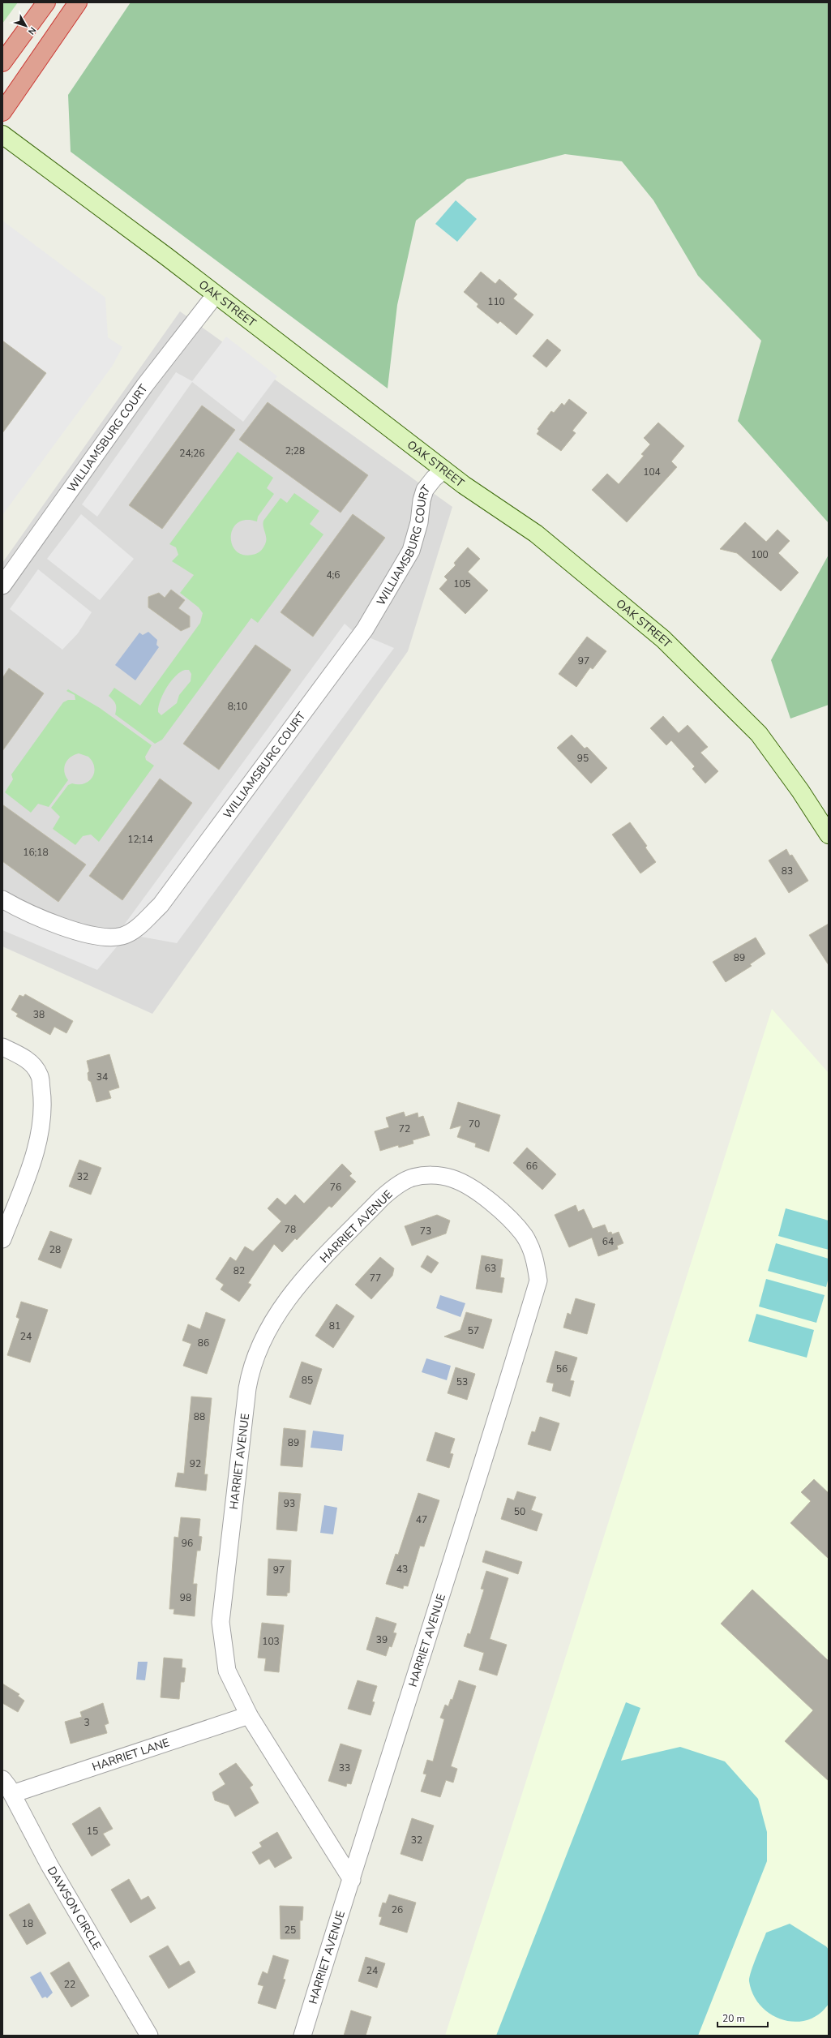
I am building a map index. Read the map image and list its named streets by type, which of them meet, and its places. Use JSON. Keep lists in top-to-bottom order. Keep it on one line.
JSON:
{"streets":{"street":["OAK STREET","WILLIAMSBURG COURT","HARRIET AVENUE","HARRIET LANE","DAWSON CIRCLE"]},"crossings":[["OAK STREET","WILLIAMSBURG COURT"],["HARRIET AVENUE","HARRIET LANE"],["HARRIET LANE","DAWSON CIRCLE"]],"house_numbers":["110","2;28","24;26","104","100","4;6","105","97","8;10","95","12;14","16;18","83","89","38","34","70","72","66","32","76","78","73","64","28","63","82","77","81","57","24","86","56","85","53","88","89","92","93","50","47","96","43","97","98","39","103","3","33","15","32","26","18","25","24","22"],"scale_bar":"20 m","north":"bottom right"}
